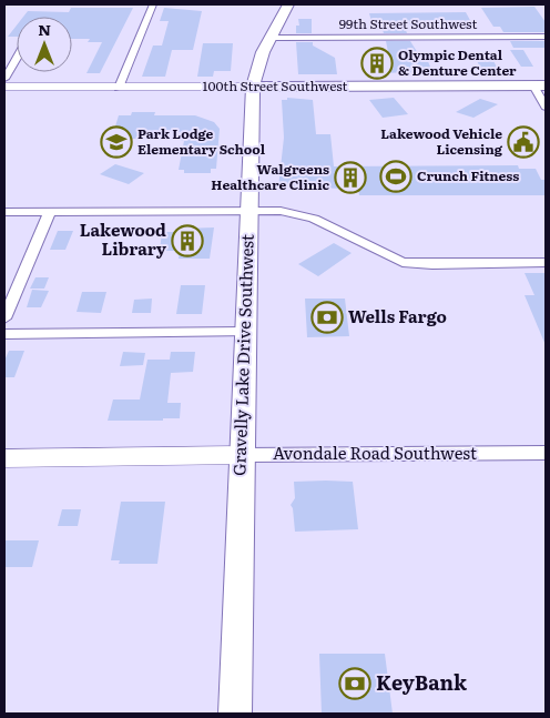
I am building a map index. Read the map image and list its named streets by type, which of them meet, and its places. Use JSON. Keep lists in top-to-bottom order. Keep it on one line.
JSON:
{"streets":{"main road":["100th Street Southwest","Gravelly Lake Drive Southwest"],"street":["99th Street Southwest","Avondale Road Southwest"]},"crossings":[["99th Street Southwest","Gravelly Lake Drive Southwest"],["100th Street Southwest","Gravelly Lake Drive Southwest"],["Gravelly Lake Drive Southwest","Avondale Road Southwest"]],"places":{"building":["Olympic Dental & Denture Center","Walgreens Healthcare Clinic","Lakewood Library"],"school or university":["Park Lodge Elementary School"],"public building":["Lakewood Vehicle Licensing"],"sports":["Crunch Fitness"],"bank":["Wells Fargo","KeyBank"]},"north":"top"}
